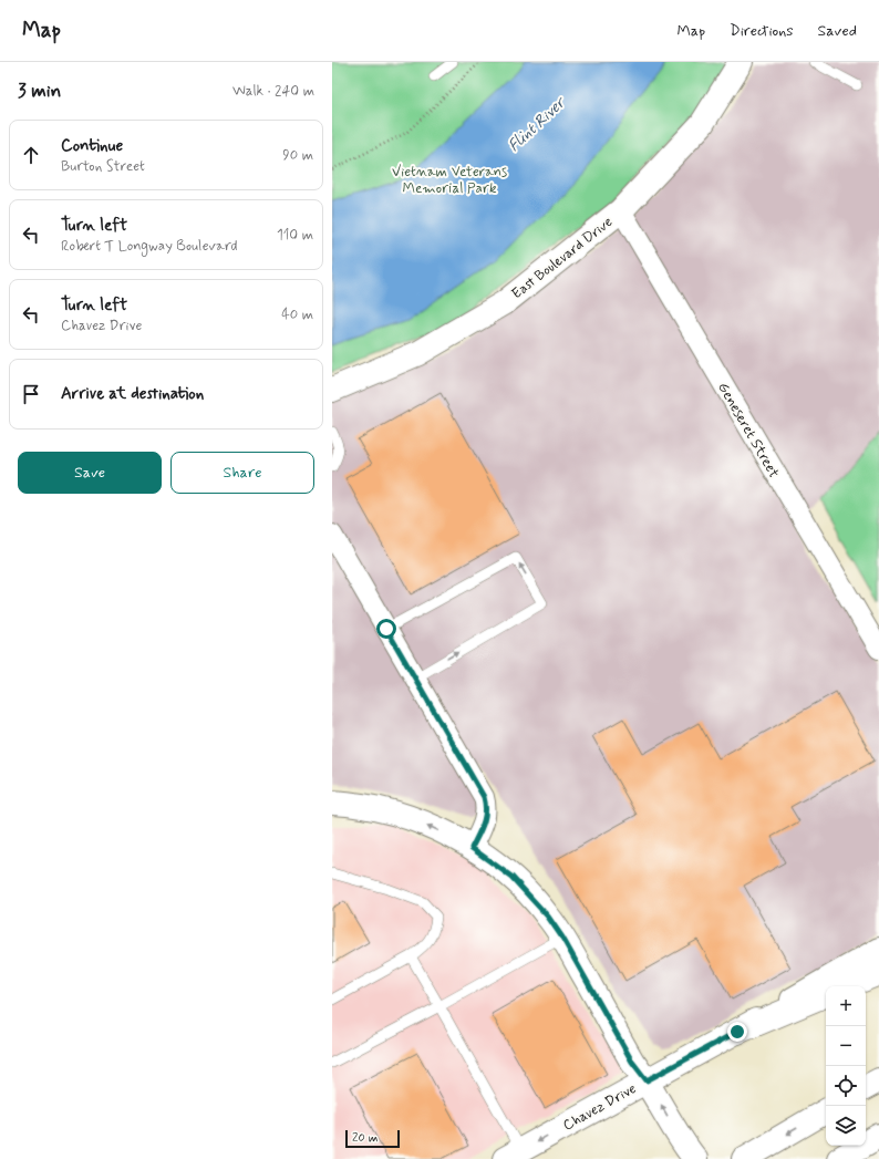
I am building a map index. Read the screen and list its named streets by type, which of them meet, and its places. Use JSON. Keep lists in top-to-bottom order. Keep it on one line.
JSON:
{"streets":{"main road":["East Boulevard Drive","Chavez Drive"],"street":["Geneseret Street"]},"crossings":[["East Boulevard Drive","Geneseret Street"]],"one_way":["Chavez Drive"],"water":["Flint River"],"parks":["Vietnam Veterans Memorial Park"],"scale_bar":"20 m","page":{"header":"Map","nav":["Map","Directions","Saved"],"heading":["3 min","Walk · 240 m"],"list":[["Continue","Burton Street","90 m"],["Turn left","Robert T Longway Boulevard","110 m"],["Turn left","Chavez Drive","40 m"],"Arrive at destination"],"buttons":["Save","Share"],"map_buttons":["+","−"],"scale":"20 m"}}
